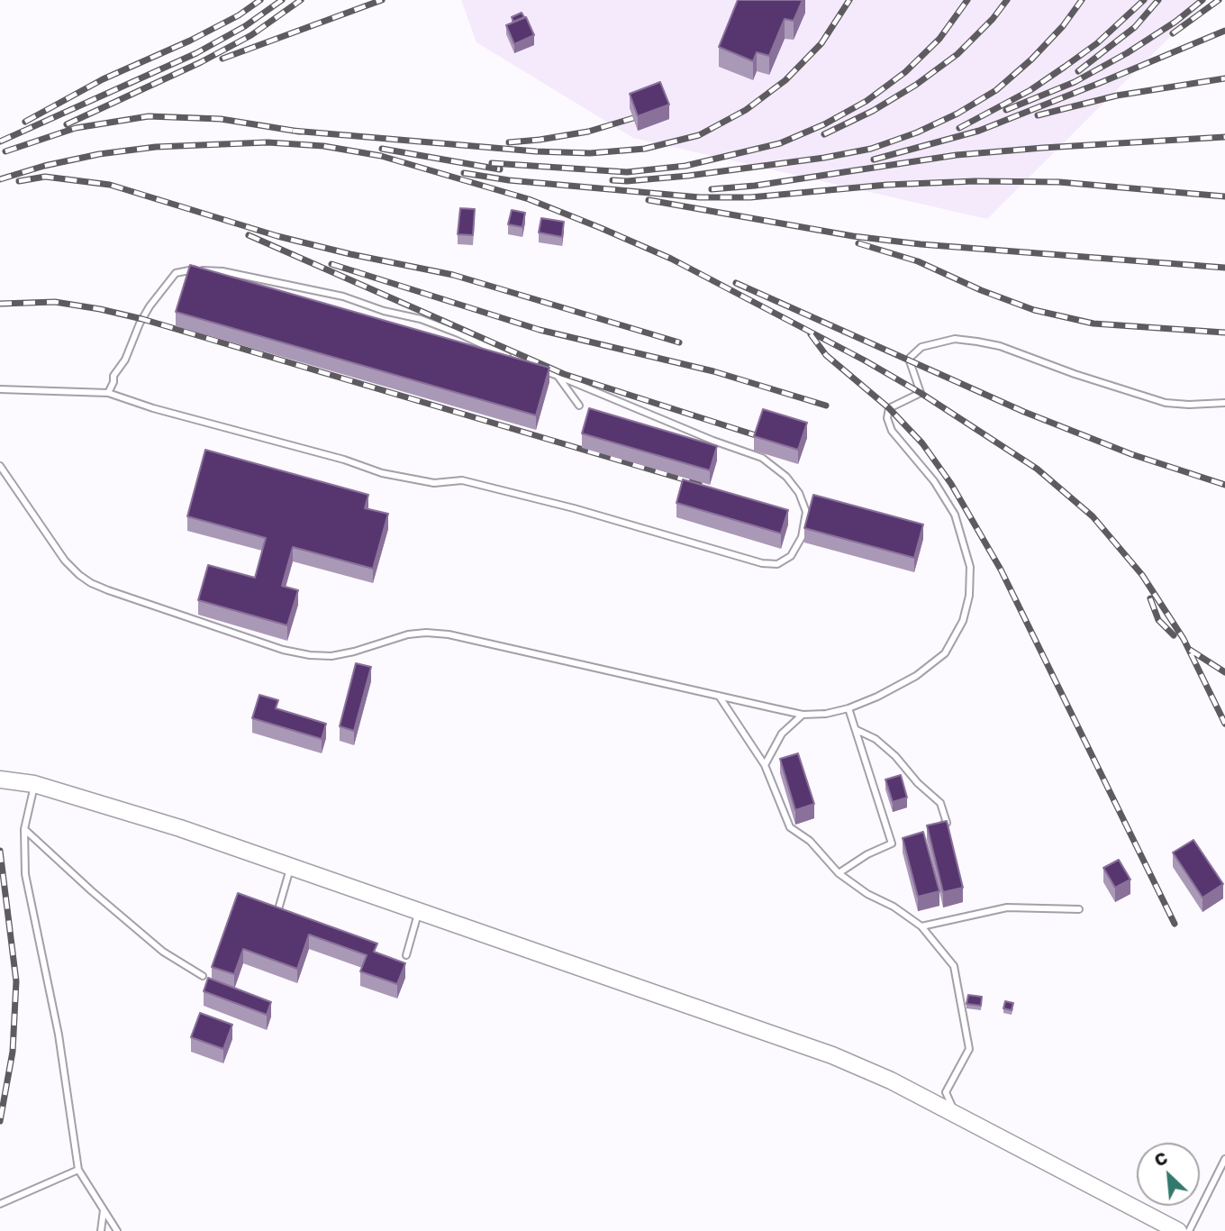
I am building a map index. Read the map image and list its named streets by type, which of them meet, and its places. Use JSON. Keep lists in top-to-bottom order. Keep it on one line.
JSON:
{"north":"top left"}
